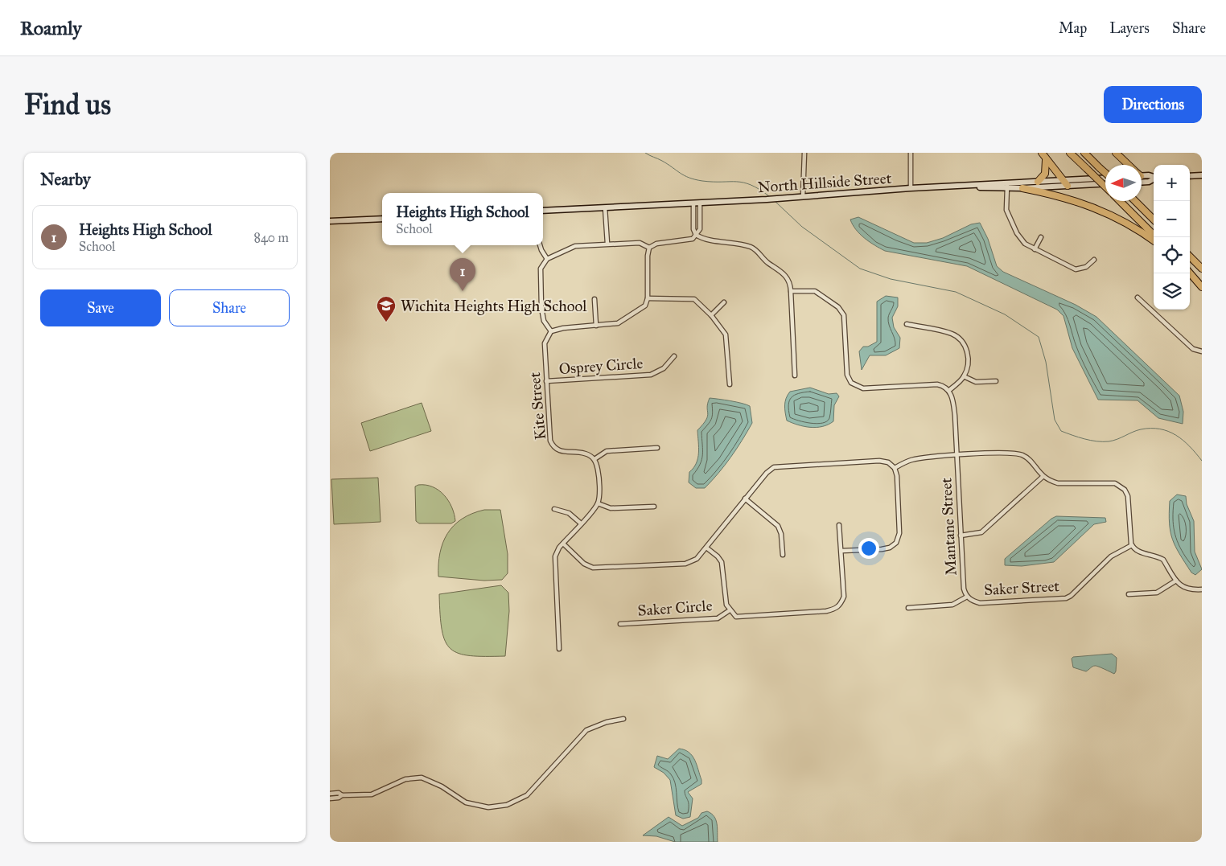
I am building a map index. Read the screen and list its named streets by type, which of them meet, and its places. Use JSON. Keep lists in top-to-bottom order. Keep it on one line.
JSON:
{"streets":{"main road":["North Hillside Street"],"street":["Osprey Circle","Kite Street","Mantane Street","Saker Street","Saker Circle"]},"crossings":[["Osprey Circle","Kite Street"],["Mantane Street","Saker Street"]],"places":{"school or university":["Wichita Heights High School"]},"north":"left","page":{"header":"Roamly","nav":["Map","Layers","Share"],"buttons":["Directions",["Save","Share"]],"title":"Find us","heading":"Nearby","map_buttons":["+","−"],"popup":["Heights High School","School"],"list":[{"mark":"1","name":"Heights High School","note":"School","value":"840 m"}],"pins":"1"}}
